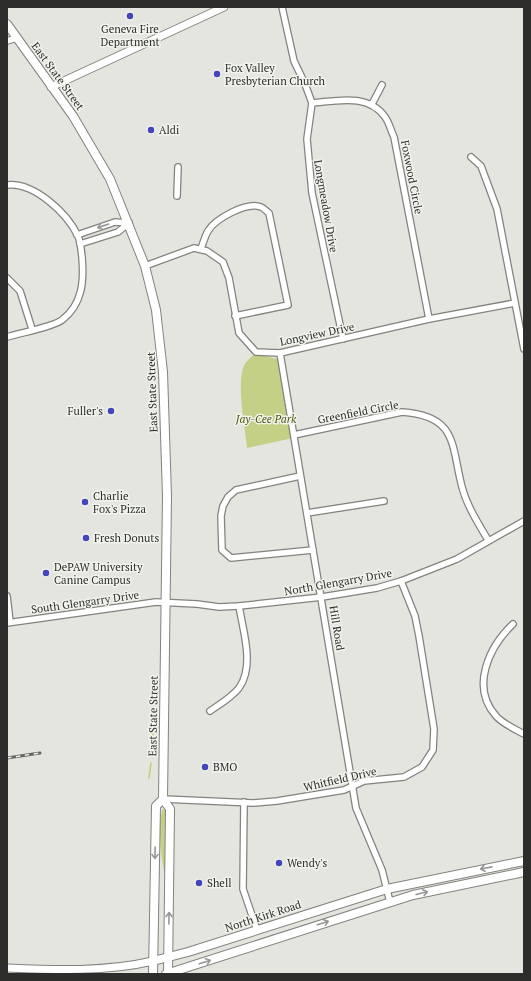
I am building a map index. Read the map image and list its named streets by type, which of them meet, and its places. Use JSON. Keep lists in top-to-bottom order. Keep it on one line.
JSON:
{"streets":{"main road":["East State Street","North Kirk Road"],"street":["Foxwood Circle","Longmeadow Drive","Longview Drive","Greenfield Circle","North Glengarry Drive","South Glengarry Drive","Hill Road","Whitfield Drive"]},"crossings":[["East State Street","North Glengarry Drive"],["East State Street","South Glengarry Drive"],["East State Street","Whitfield Drive"],["East State Street","North Kirk Road"],["Foxwood Circle","Longview Drive"],["Longmeadow Drive","Longview Drive"],["Longview Drive","Hill Road"],["Greenfield Circle","North Glengarry Drive"],["Greenfield Circle","Hill Road"],["North Glengarry Drive","South Glengarry Drive"],["North Glengarry Drive","Hill Road"],["North Glengarry Drive","Whitfield Drive"],["Hill Road","Whitfield Drive"],["Hill Road","North Kirk Road"]],"parks":["Jay-Cee Park"],"places":["Geneva Fire Department","Fox Valley Presbyterian Church","Aldi","Fuller's","Charlie Fox's Pizza","Fresh Donuts","DePAW University Canine Campus","BMO","Wendy's","Shell"]}
